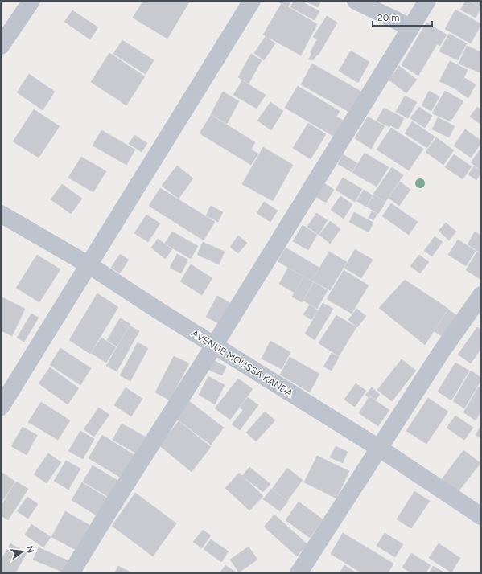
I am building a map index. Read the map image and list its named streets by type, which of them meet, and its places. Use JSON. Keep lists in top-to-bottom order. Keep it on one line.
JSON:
{"streets":{"street":["AVENUE MOUSSA KANDA"]},"scale_bar":"20 m","north":"right"}
